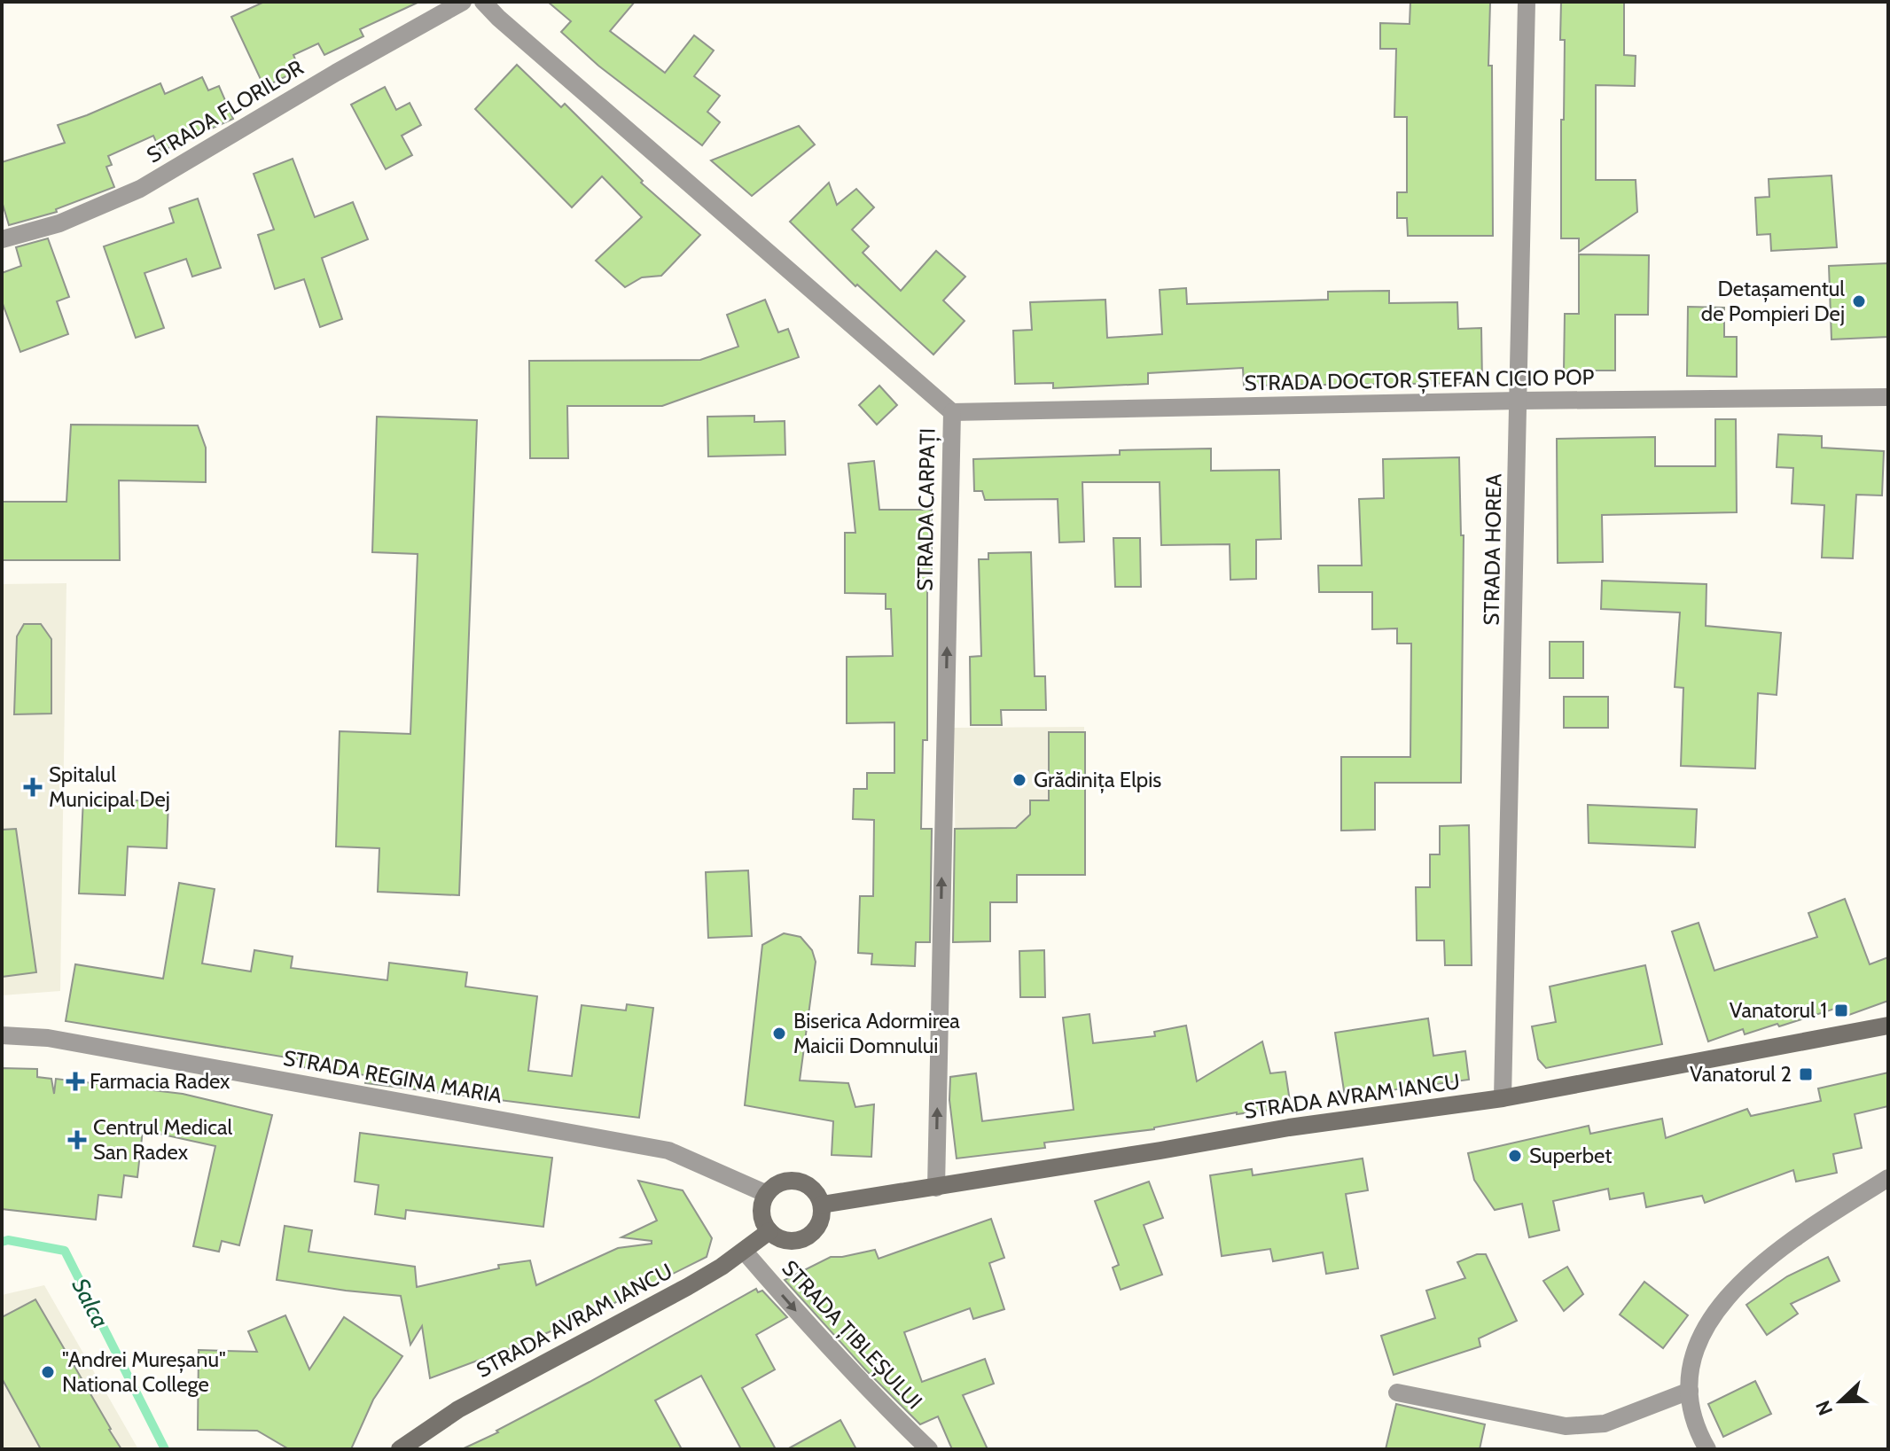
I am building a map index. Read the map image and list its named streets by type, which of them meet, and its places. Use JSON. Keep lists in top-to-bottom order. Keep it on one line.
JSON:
{"streets":{"main road":["STRADA AVRAM IANCU"],"street":["STRADA FLORILOR","STRADA DOCTOR ȘTEFAN CICIO POP","STRADA CARPAȚI","STRADA HOREA","STRADA REGINA MARIA","STRADA ȚIBLEȘULUI"]},"crossings":[["STRADA DOCTOR ȘTEFAN CICIO POP","STRADA CARPAȚI"],["STRADA DOCTOR ȘTEFAN CICIO POP","STRADA HOREA"],["STRADA CARPAȚI","STRADA AVRAM IANCU"],["STRADA HOREA","STRADA AVRAM IANCU"],["STRADA REGINA MARIA","STRADA AVRAM IANCU"],["STRADA AVRAM IANCU","STRADA ȚIBLEȘULUI"]],"one_way":["STRADA CARPAȚI","STRADA ȚIBLEȘULUI"],"water":["Salca"],"places":{"other":["Detașamentul de Pompieri Dej","Grădinița Elpis","Biserica Adormirea Maicii Domnului","Superbet","\"Andrei Mureșanu\" National College"],"health":["Spitalul Municipal Dej","Farmacia Radex","Centrul Medical San Radex"],"transit":["Vanatorul 1","Vanatorul 2"]},"north":"left"}
